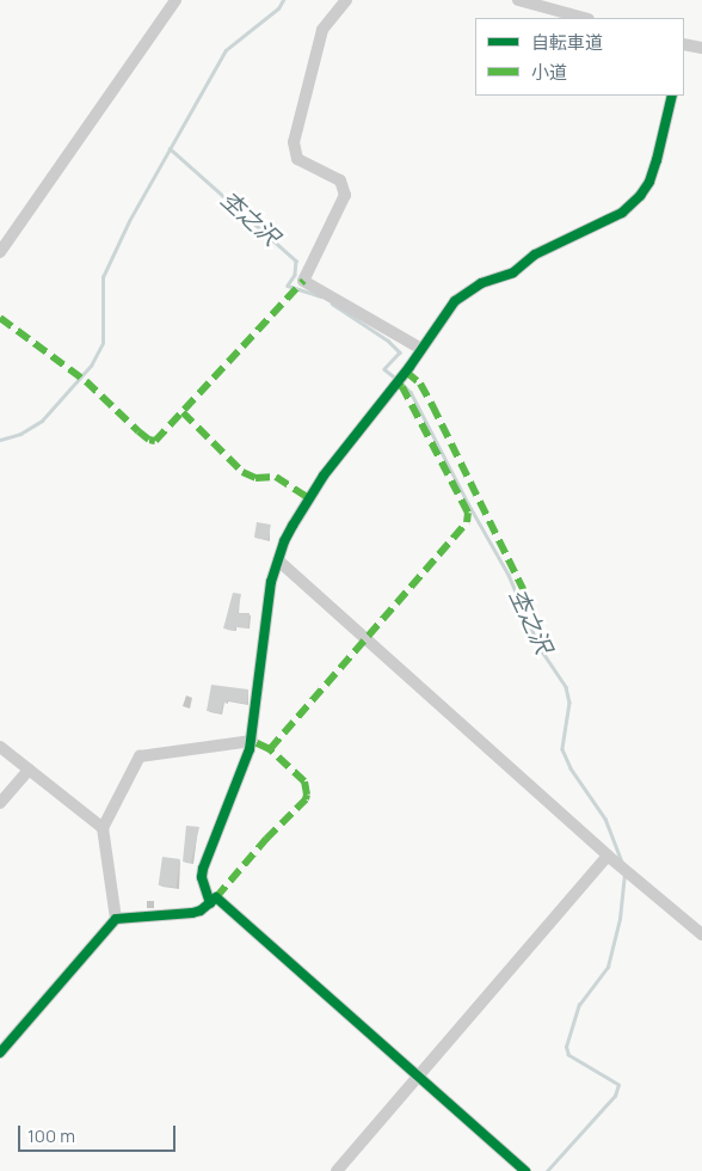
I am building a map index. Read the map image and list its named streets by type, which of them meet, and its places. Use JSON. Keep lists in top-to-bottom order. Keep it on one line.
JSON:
{"water":["杢之沢"],"legend":["自転車道","小道"],"scale_bar":"100 m"}
